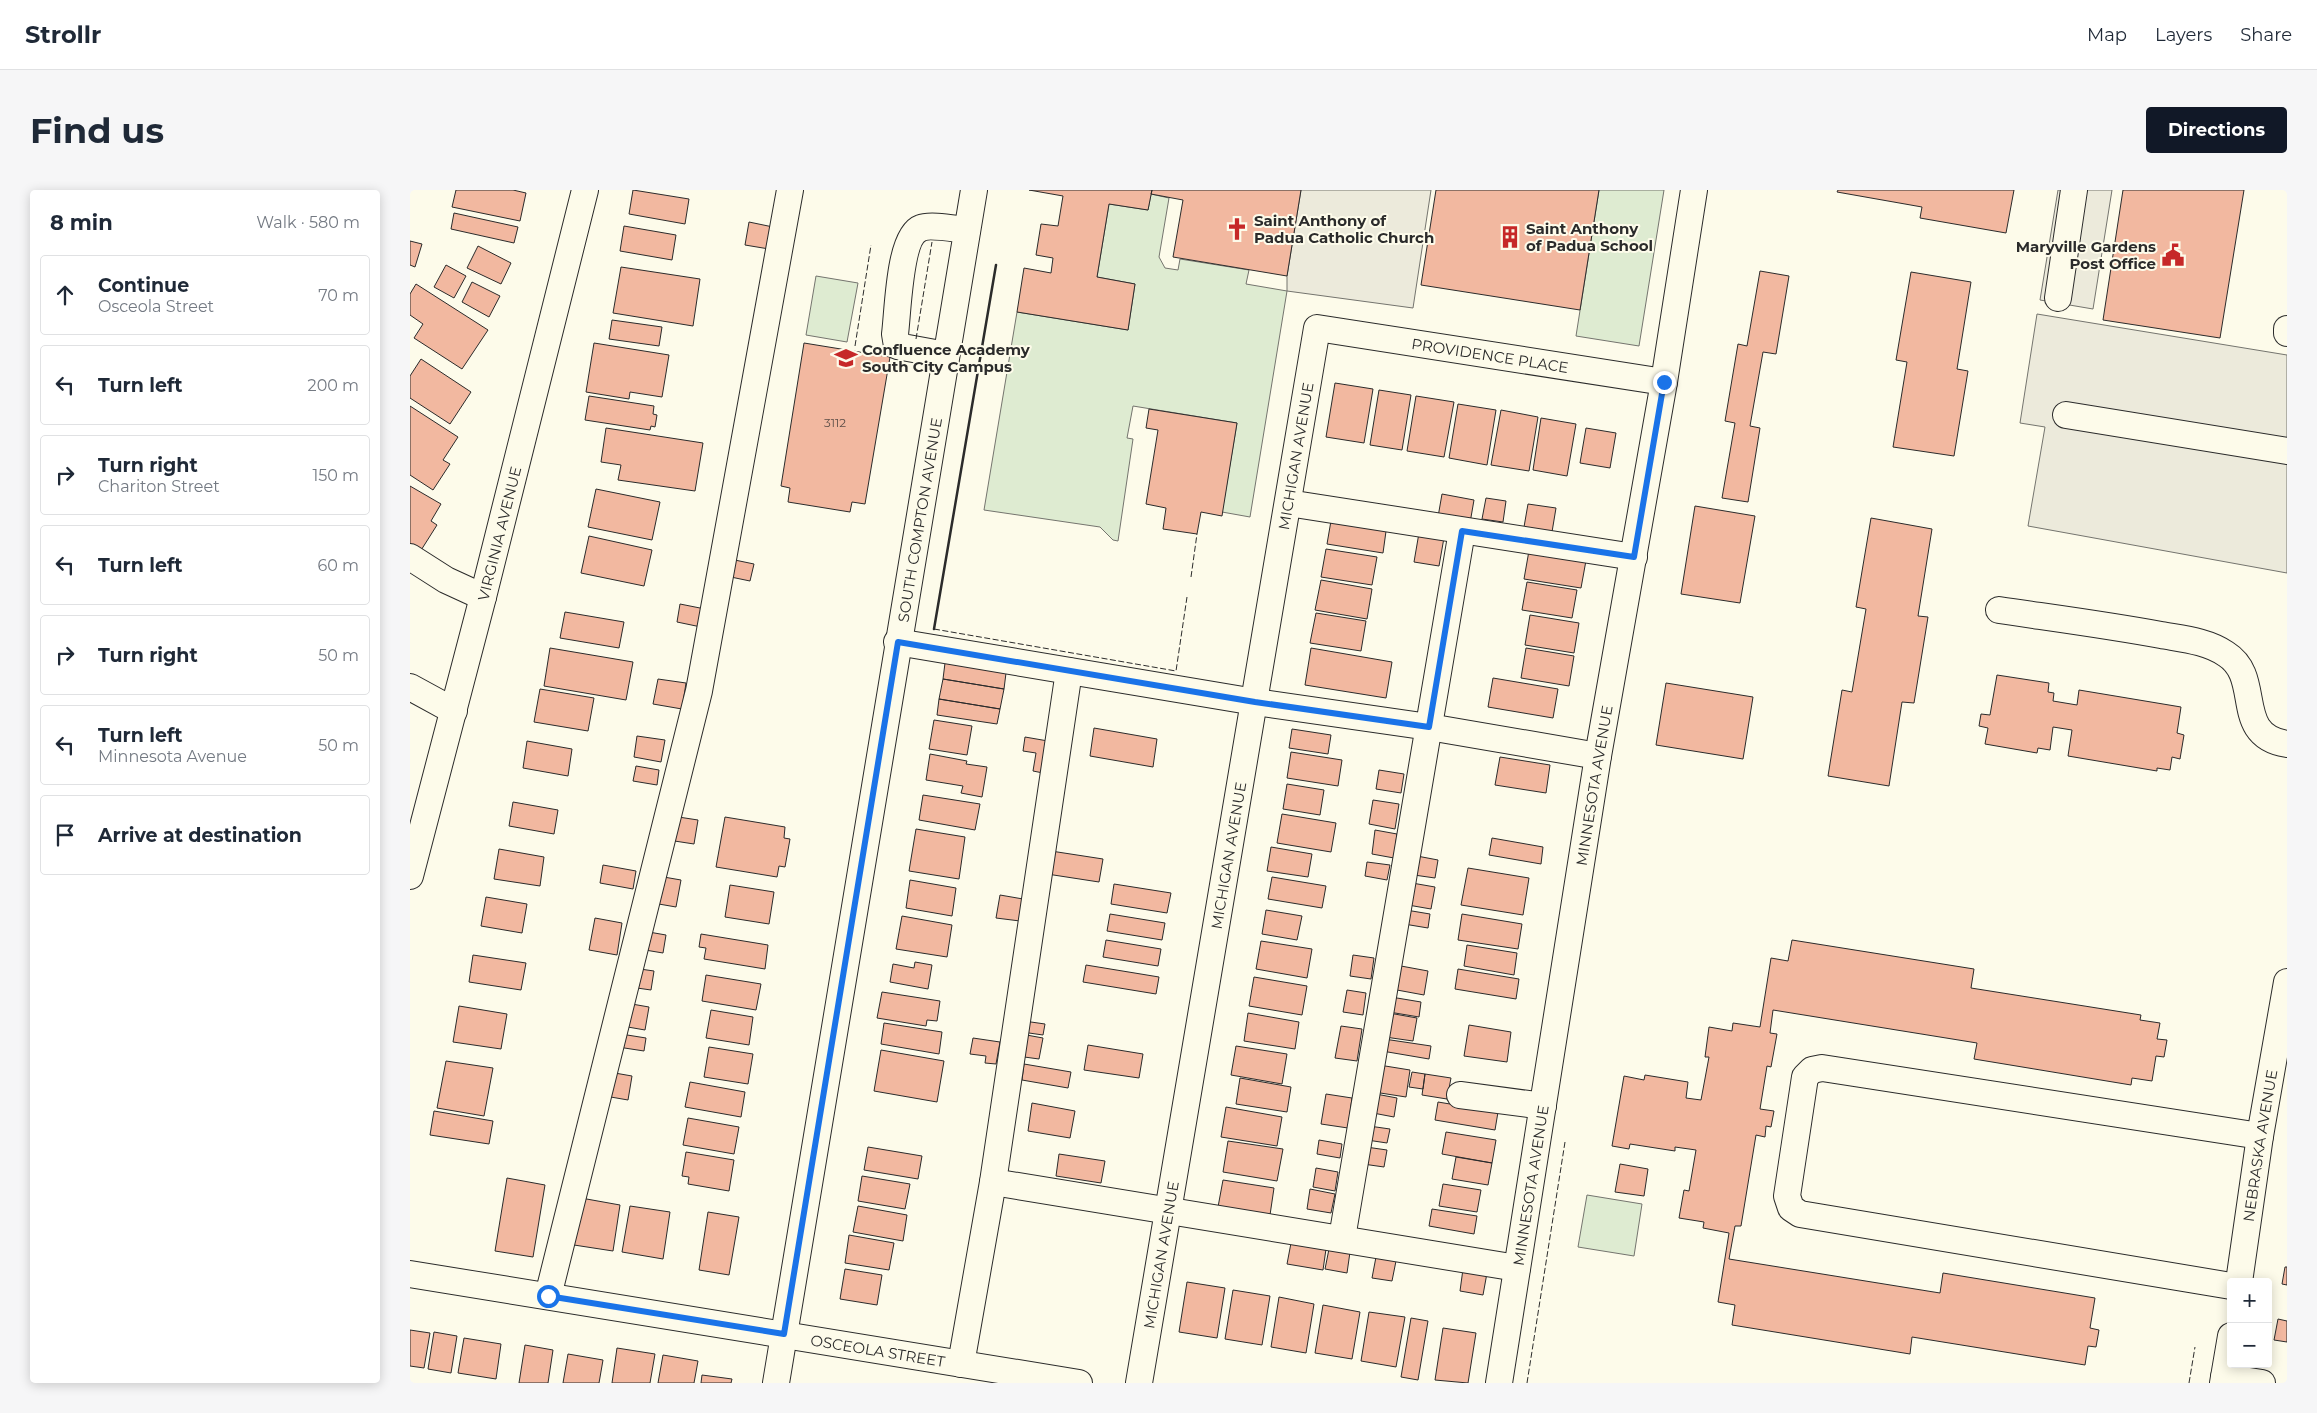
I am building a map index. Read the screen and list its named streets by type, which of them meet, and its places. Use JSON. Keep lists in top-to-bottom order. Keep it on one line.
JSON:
{"streets":{"street":["PROVIDENCE PLACE","MICHIGAN AVENUE","SOUTH COMPTON AVENUE","VIRGINIA AVENUE","MINNESOTA AVENUE","NEBRASKA AVENUE","OSCEOLA STREET"]},"crossings":[["PROVIDENCE PLACE","MICHIGAN AVENUE"],["PROVIDENCE PLACE","MINNESOTA AVENUE"],["SOUTH COMPTON AVENUE","OSCEOLA STREET"]],"places":{"church":["Saint Anthony of Padua Catholic Church"],"building":["Saint Anthony of Padua School"],"public building":["Maryville Gardens Post Office"],"school or university":["Confluence Academy South City Campus"]},"house_numbers":["3112"],"page":{"header":"Strollr","nav":["Map","Layers","Share"],"buttons":"Directions","title":"Find us","heading":["8 min","Walk · 580 m"],"list":[["Continue","Osceola Street","70 m"],["Turn left","200 m"],["Turn right","Chariton Street","150 m"],["Turn left","60 m"],["Turn right","50 m"],["Turn left","Minnesota Avenue","50 m"],"Arrive at destination"],"map_buttons":["+","−"]}}
